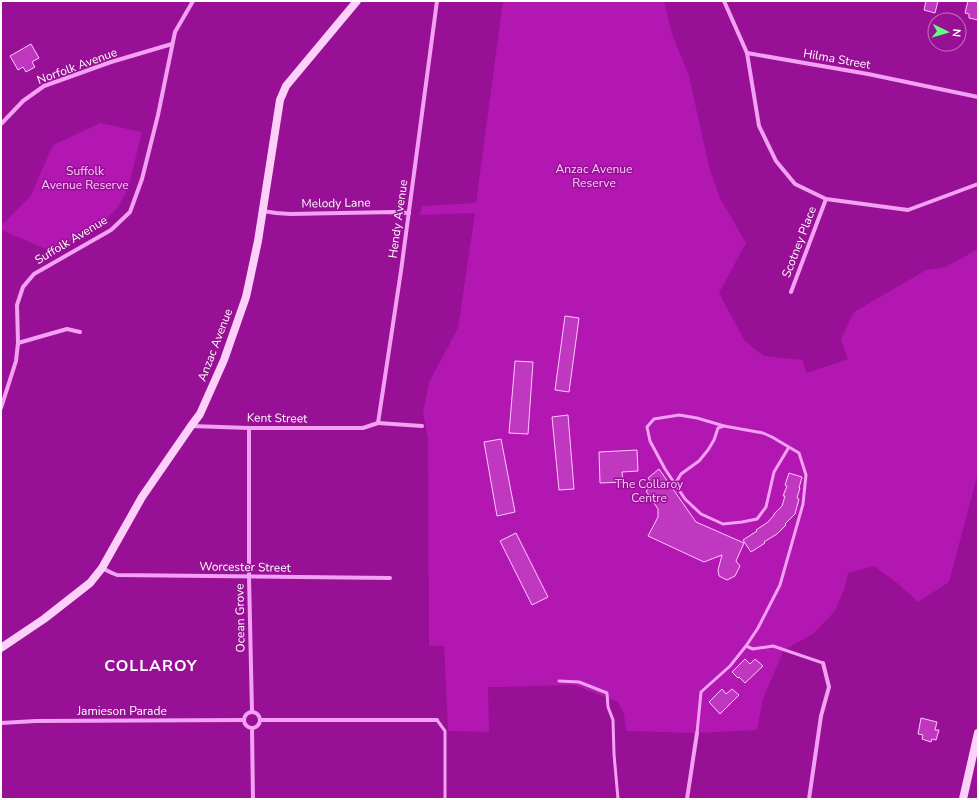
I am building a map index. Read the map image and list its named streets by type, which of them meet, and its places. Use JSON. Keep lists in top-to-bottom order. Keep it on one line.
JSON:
{"streets":{"street":["Hilma Street","Norfolk Avenue","Melody Lane","Hendy Avenue","Suffolk Avenue","Scotney Place","Anzac Avenue","Kent Street","Worcester Street","Ocean Grove","Jamieson Parade"]},"crossings":[["Norfolk Avenue","Suffolk Avenue"],["Melody Lane","Hendy Avenue"],["Melody Lane","Anzac Avenue"],["Hendy Avenue","Kent Street"],["Anzac Avenue","Kent Street"],["Anzac Avenue","Worcester Street"],["Kent Street","Ocean Grove"],["Worcester Street","Ocean Grove"],["Ocean Grove","Jamieson Parade"]],"districts":["COLLAROY"],"parks":["Anzac Avenue Reserve","Suffolk Avenue Reserve","The Collaroy Centre"],"north":"right"}
